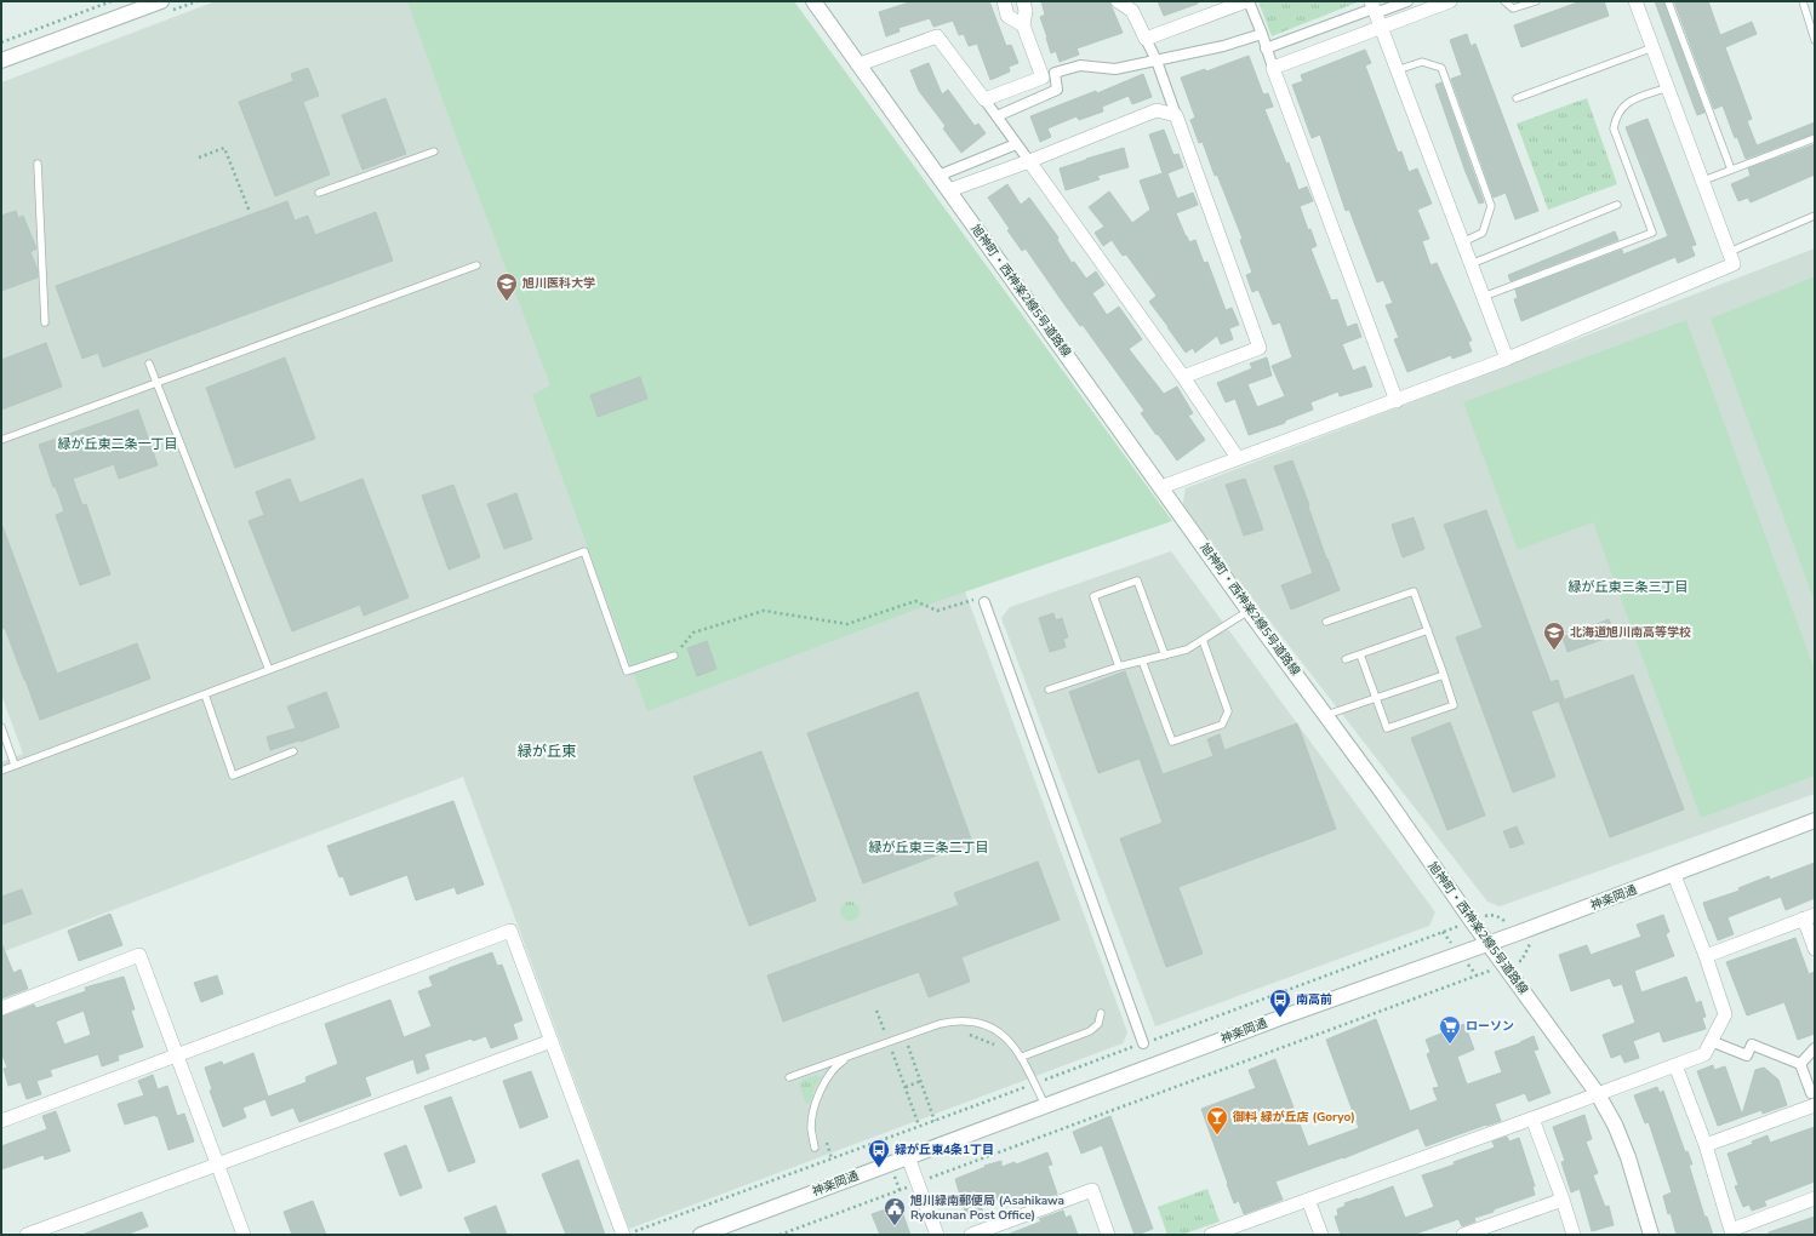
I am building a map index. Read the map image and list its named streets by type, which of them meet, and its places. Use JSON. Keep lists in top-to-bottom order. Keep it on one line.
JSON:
{"streets":{"street":["旭神町・西神楽2線5号道路線","神楽岡通"]},"crossings":[["旭神町・西神楽2線5号道路線","神楽岡通"]],"districts":["緑が丘東二条一丁目","緑が丘東三条三丁目","緑が丘東","緑が丘東三条二丁目"],"places":{"school or university":["旭川医科大学","北海道旭川南高等学校"],"bus stop":["南高前","緑が丘東4条1丁目"],"supermarket":["ローソン"],"bar":["御料 緑が丘店 (Goryo)"],"public building":["旭川緑南郵便局 (Asahikawa Ryokunan Post Office)"]}}
